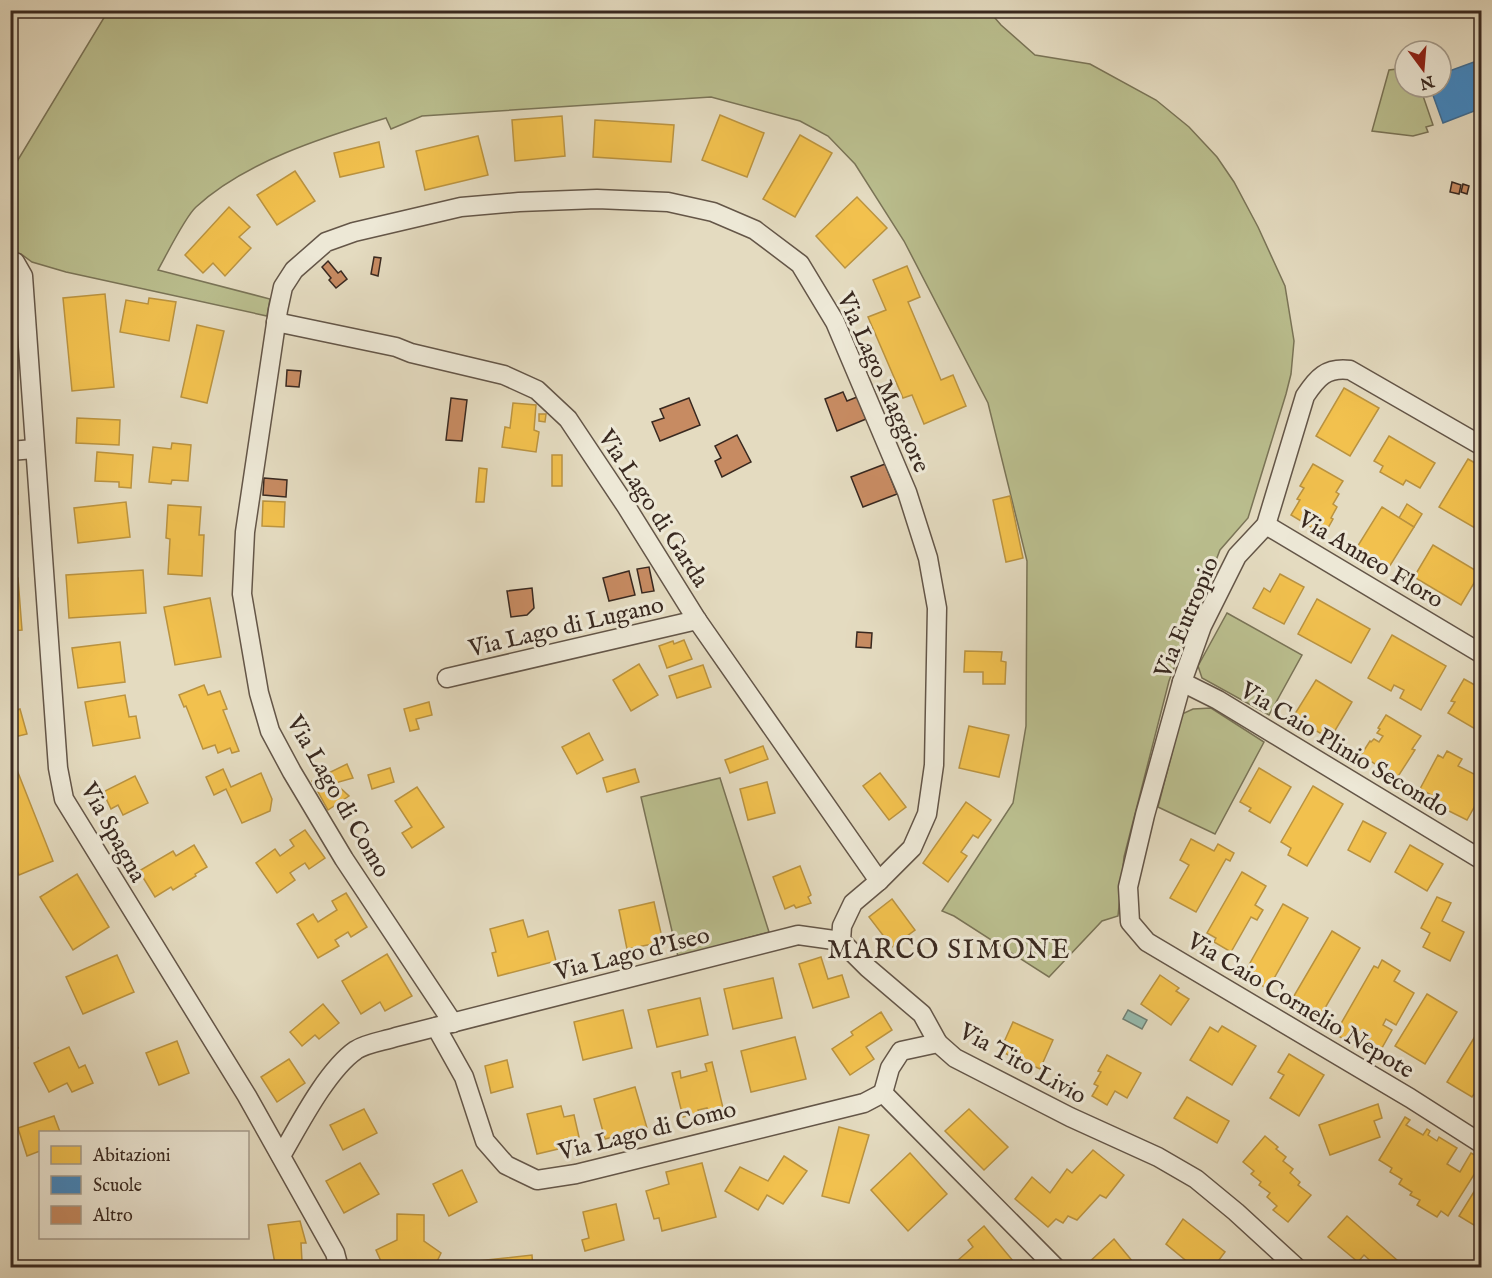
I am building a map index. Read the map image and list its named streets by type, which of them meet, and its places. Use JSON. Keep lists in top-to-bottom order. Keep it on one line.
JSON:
{"streets":{"street":["Via Lago Maggiore","Via Lago di Garda","Via Anneo Floro","Via Eutropio","Via Lago di Lugano","Via Caio Plinio Secondo","Via Lago di Como","Via Spagna","Via Lago d'Iseo","Via Caio Cornelio Nepote","Via Tito Livio"]},"crossings":[["Via Lago Maggiore","Via Lago di Garda"],["Via Lago Maggiore","Via Lago di Como"],["Via Lago Maggiore","Via Lago d'Iseo"],["Via Lago di Garda","Via Lago di Lugano"],["Via Lago di Garda","Via Lago di Como"],["Via Anneo Floro","Via Eutropio"],["Via Eutropio","Via Caio Plinio Secondo"],["Via Eutropio","Via Caio Cornelio Nepote"],["Via Lago di Como","Via Lago d'Iseo"],["Via Lago di Como","Via Tito Livio"],["Via Spagna","Via Lago d'Iseo"]],"districts":["MARCO SIMONE"],"legend":["Abitazioni","Scuole","Altro"],"north":"bottom"}
